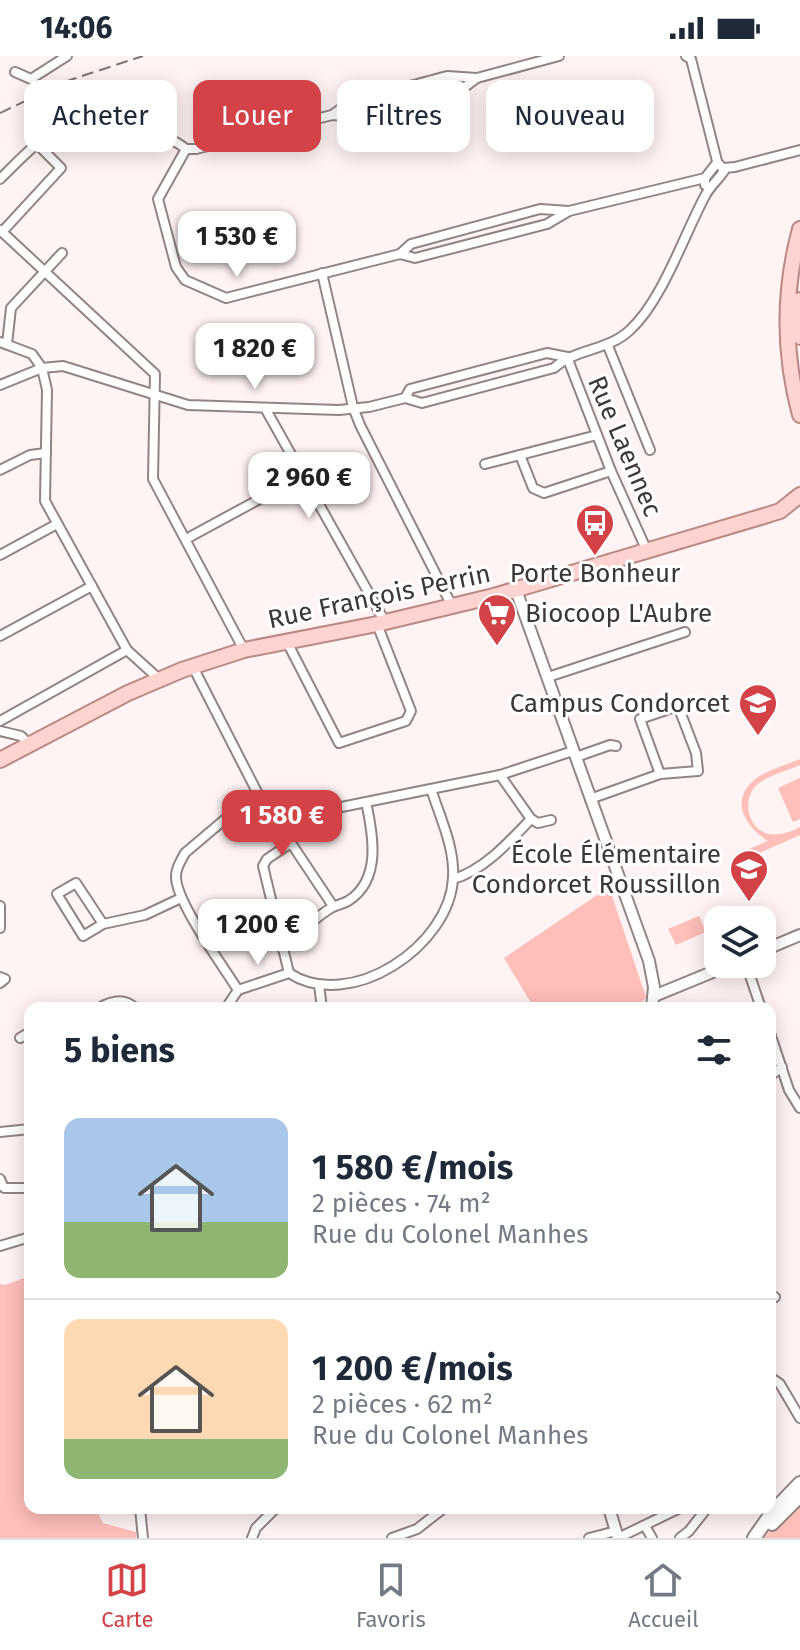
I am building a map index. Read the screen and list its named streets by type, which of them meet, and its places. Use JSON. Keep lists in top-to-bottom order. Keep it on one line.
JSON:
{"streets":{"main road":["Rue François Perrin"],"street":["Rue Laennec"]},"crossings":[["Rue Laennec","Rue François Perrin"]],"places":{"bus stop":["Porte Bonheur"],"supermarket":["Biocoop L'Aubre"],"school or university":["Campus Condorcet","École Élémentaire Condorcet Roussillon"]},"page":{"status":"14:06","chip":["Acheter","Louer","Filtres","Nouveau"],"price":["1 530 €","1 820 €","2 960 €","1 580 €","1 200 €"],"heading":"5 biens","list":[{"name":"1 580 €/mois","note":"2 pièces · 74 m² · Rue du Colonel Manhes"},{"name":"1 200 €/mois","note":"2 pièces · 62 m² · Rue du Colonel Manhes"}],"tabs":["Carte","Favoris","Accueil"]}}
